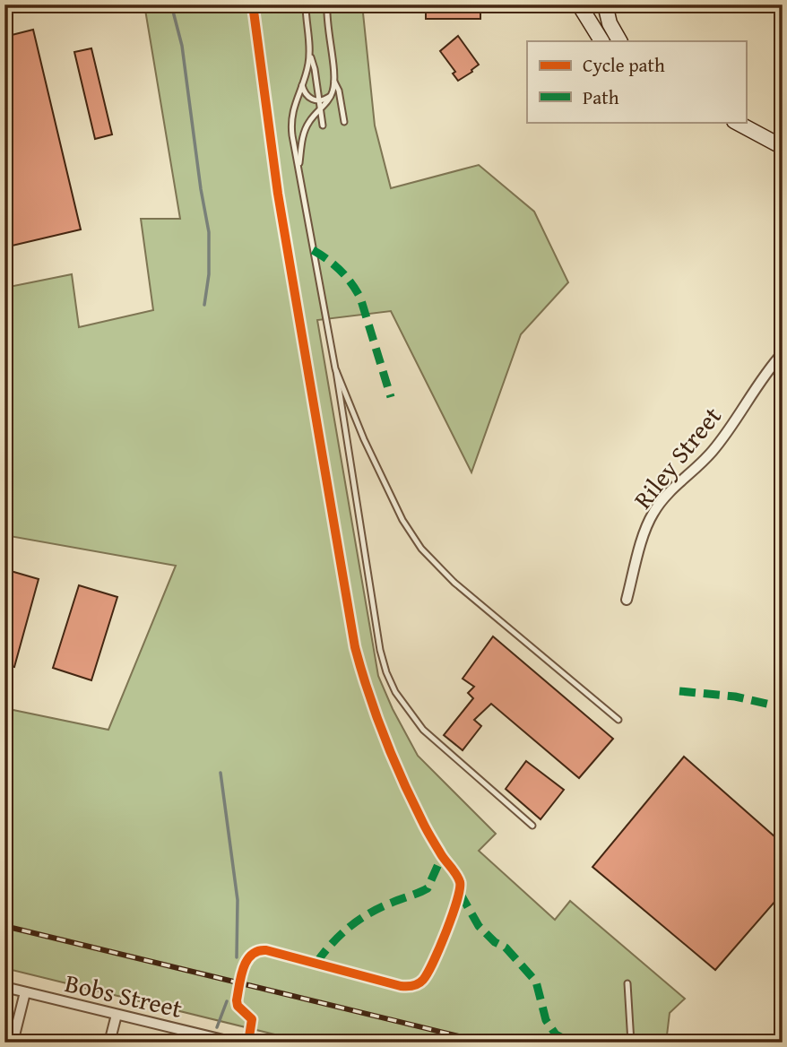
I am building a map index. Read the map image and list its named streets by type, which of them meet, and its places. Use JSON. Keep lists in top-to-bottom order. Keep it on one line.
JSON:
{"streets":{"street":["Riley Street","Bobs Street"]},"legend":["Cycle path","Path"]}
